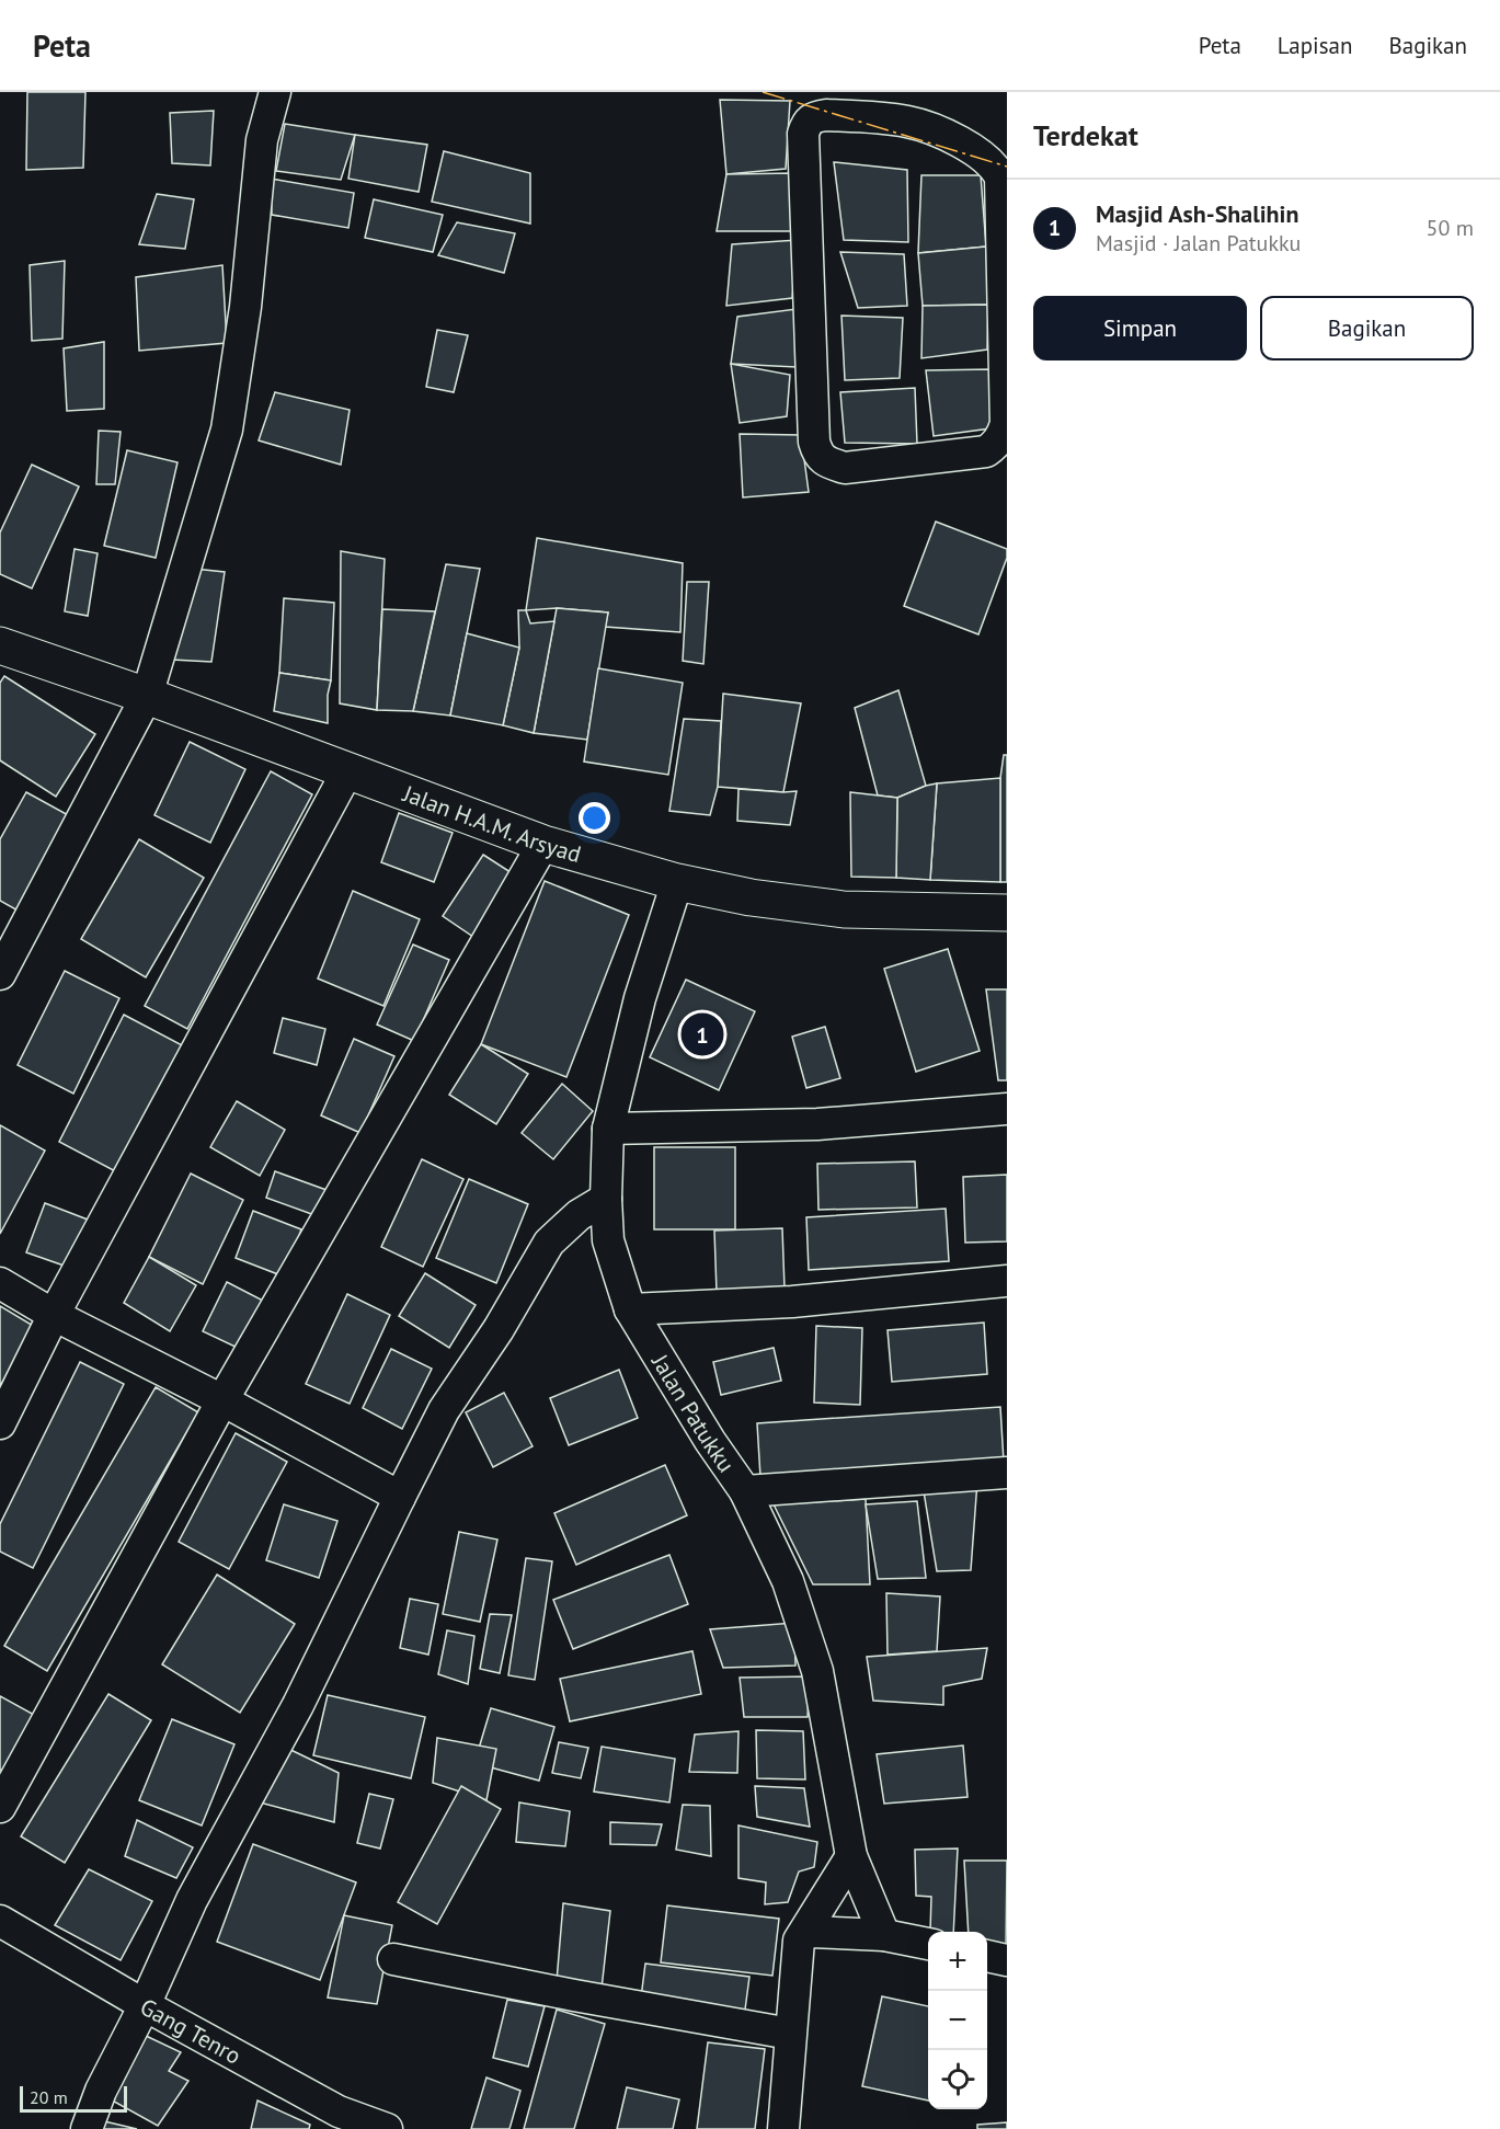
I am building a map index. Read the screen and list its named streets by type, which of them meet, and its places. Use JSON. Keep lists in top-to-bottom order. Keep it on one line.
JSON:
{"streets":{"highway":["Jalan H.A.M. Arsyad"],"street":["Jalan Patukku","Gang Tenro"]},"crossings":[["Jalan H.A.M. Arsyad","Jalan Patukku"]],"scale_bar":"20 m","page":{"header":"Peta","nav":["Peta","Lapisan","Bagikan"],"heading":"Terdekat","list":[{"mark":"1","name":"Masjid Ash-Shalihin","note":"Masjid · Jalan Patukku","value":"50 m"}],"buttons":["Simpan","Bagikan"],"pins":"1","map_buttons":["+","−"],"scale":"20 m"}}
